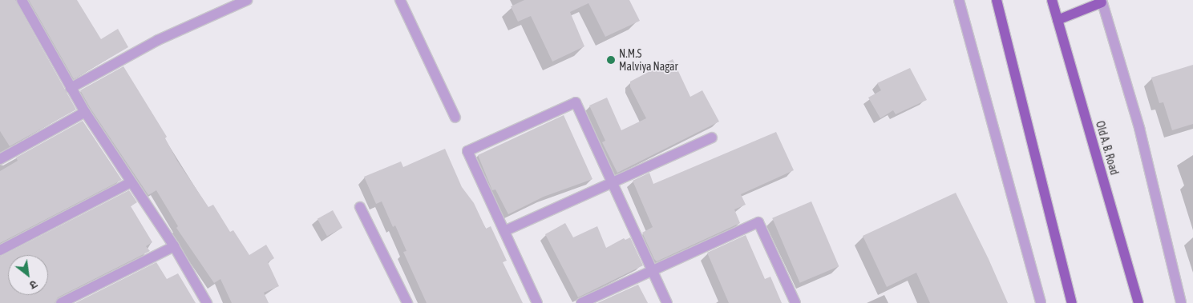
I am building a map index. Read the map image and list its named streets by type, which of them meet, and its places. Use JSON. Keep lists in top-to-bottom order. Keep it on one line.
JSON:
{"streets":{"main road":["Old A. B. Road"]},"places":["N.M.S Malviya Nagar"],"north":"bottom right"}
